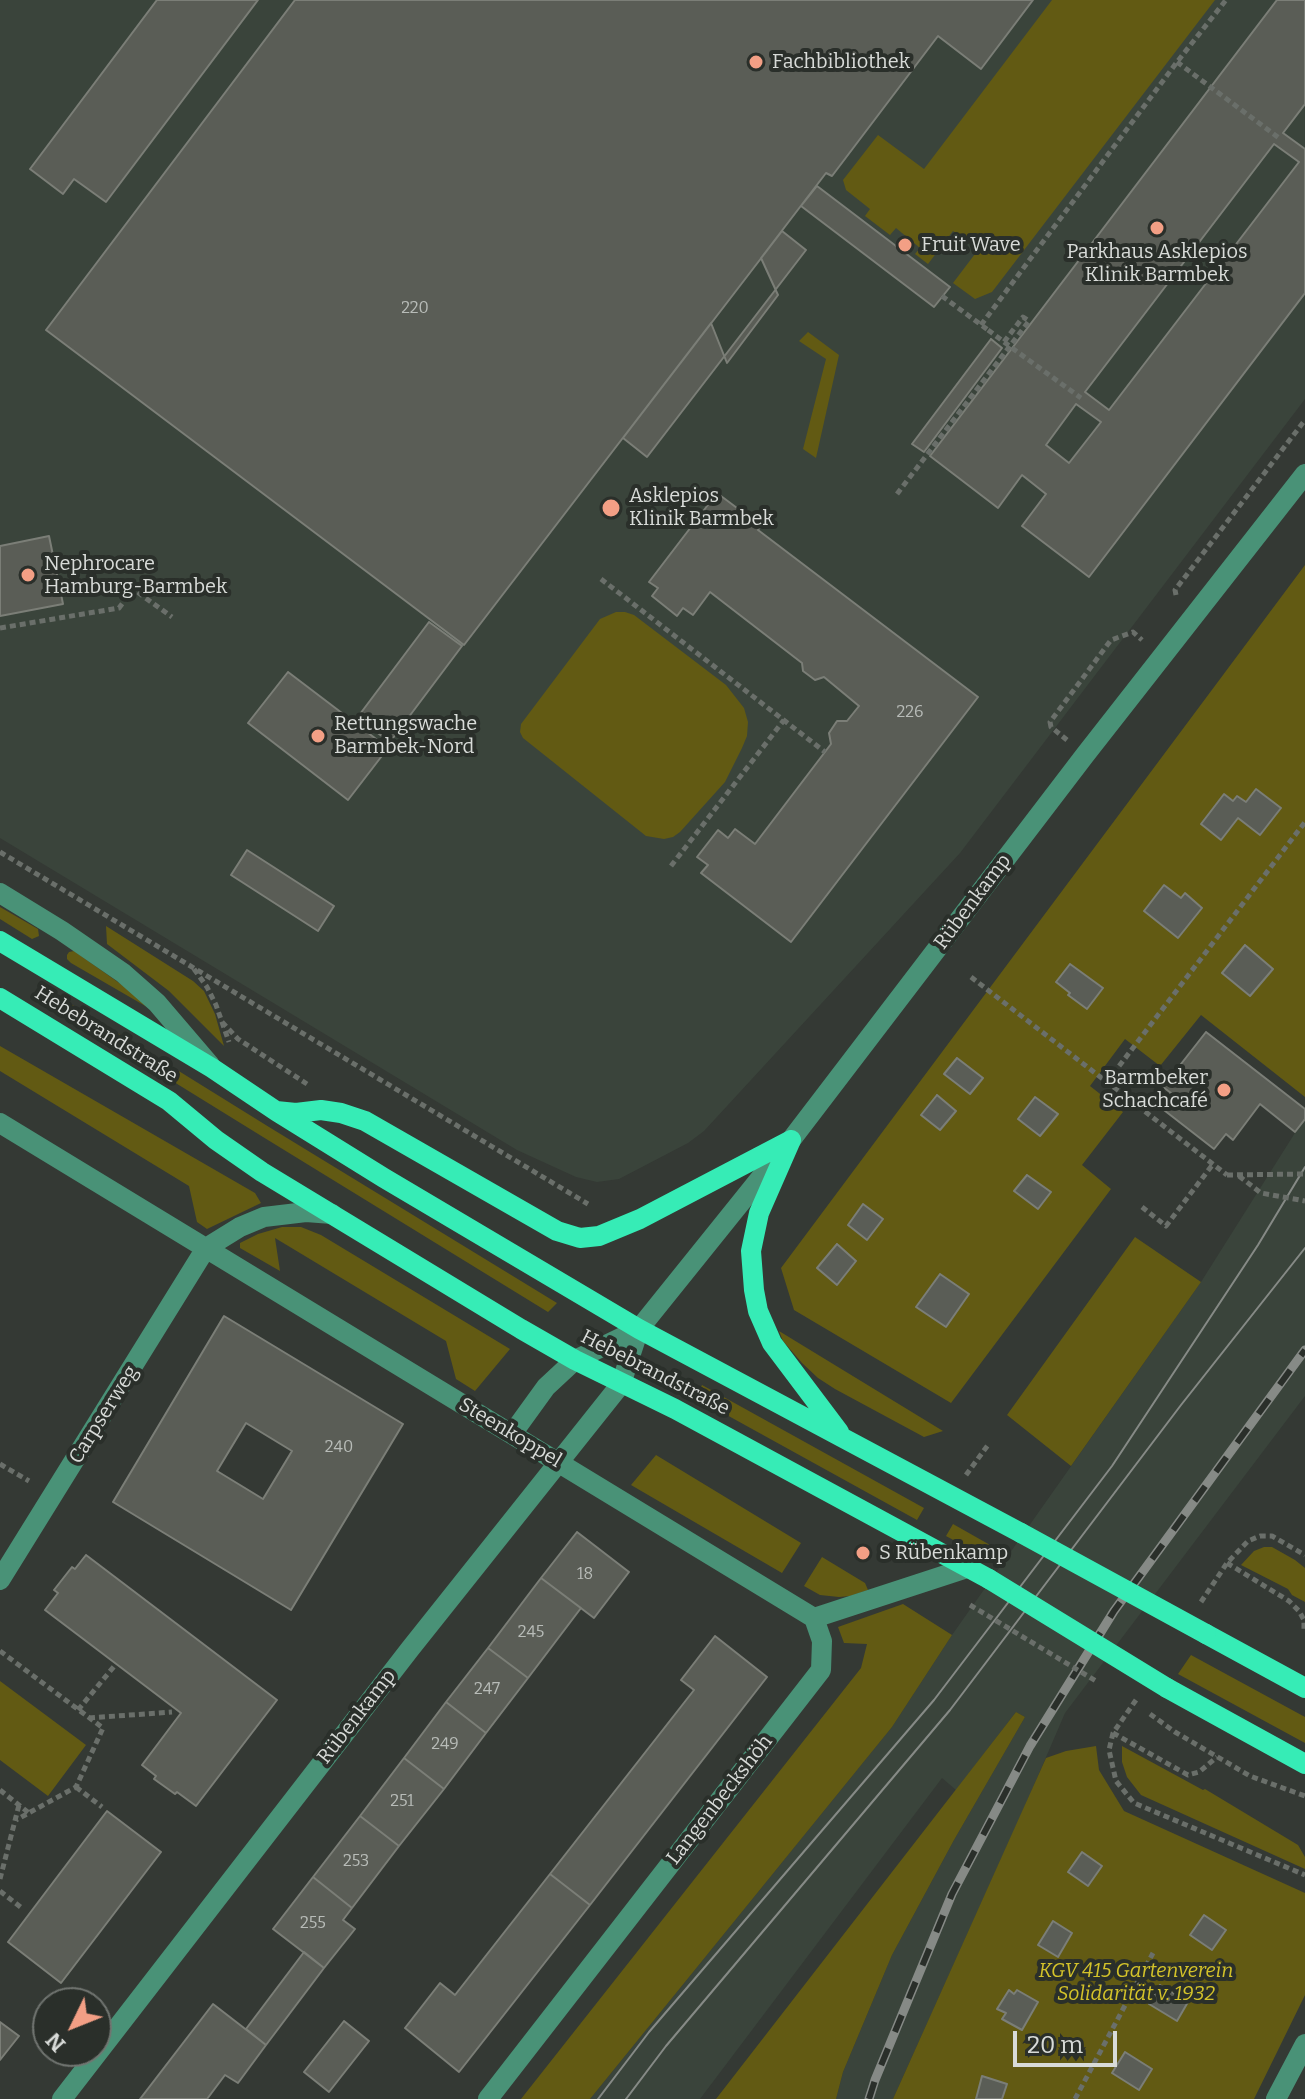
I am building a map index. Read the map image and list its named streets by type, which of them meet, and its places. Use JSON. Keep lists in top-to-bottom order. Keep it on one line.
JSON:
{"streets":{"main road":["Hebebrandstraße"],"street":["Rübenkamp","Carpserweg","Steenkoppel","Langenbeckshöh"]},"crossings":[["Rübenkamp","Hebebrandstraße"],["Rübenkamp","Steenkoppel"],["Carpserweg","Steenkoppel"],["Steenkoppel","Langenbeckshöh"]],"parks":["KGV 415 Gartenverein Solidarität v. 1932"],"places":["Fachbibliothek","Parkhaus Asklepios Klinik Barmbek","Fruit Wave","Asklepios Klinik Barmbek","Nephrocare Hamburg-Barmbek","Rettungswache Barmbek-Nord","Barmbeker Schachcafé","S Rübenkamp"],"house_numbers":["220","226","240","18","245","247","249","251","253","255"],"scale_bar":"20 m","north":"bottom left"}
